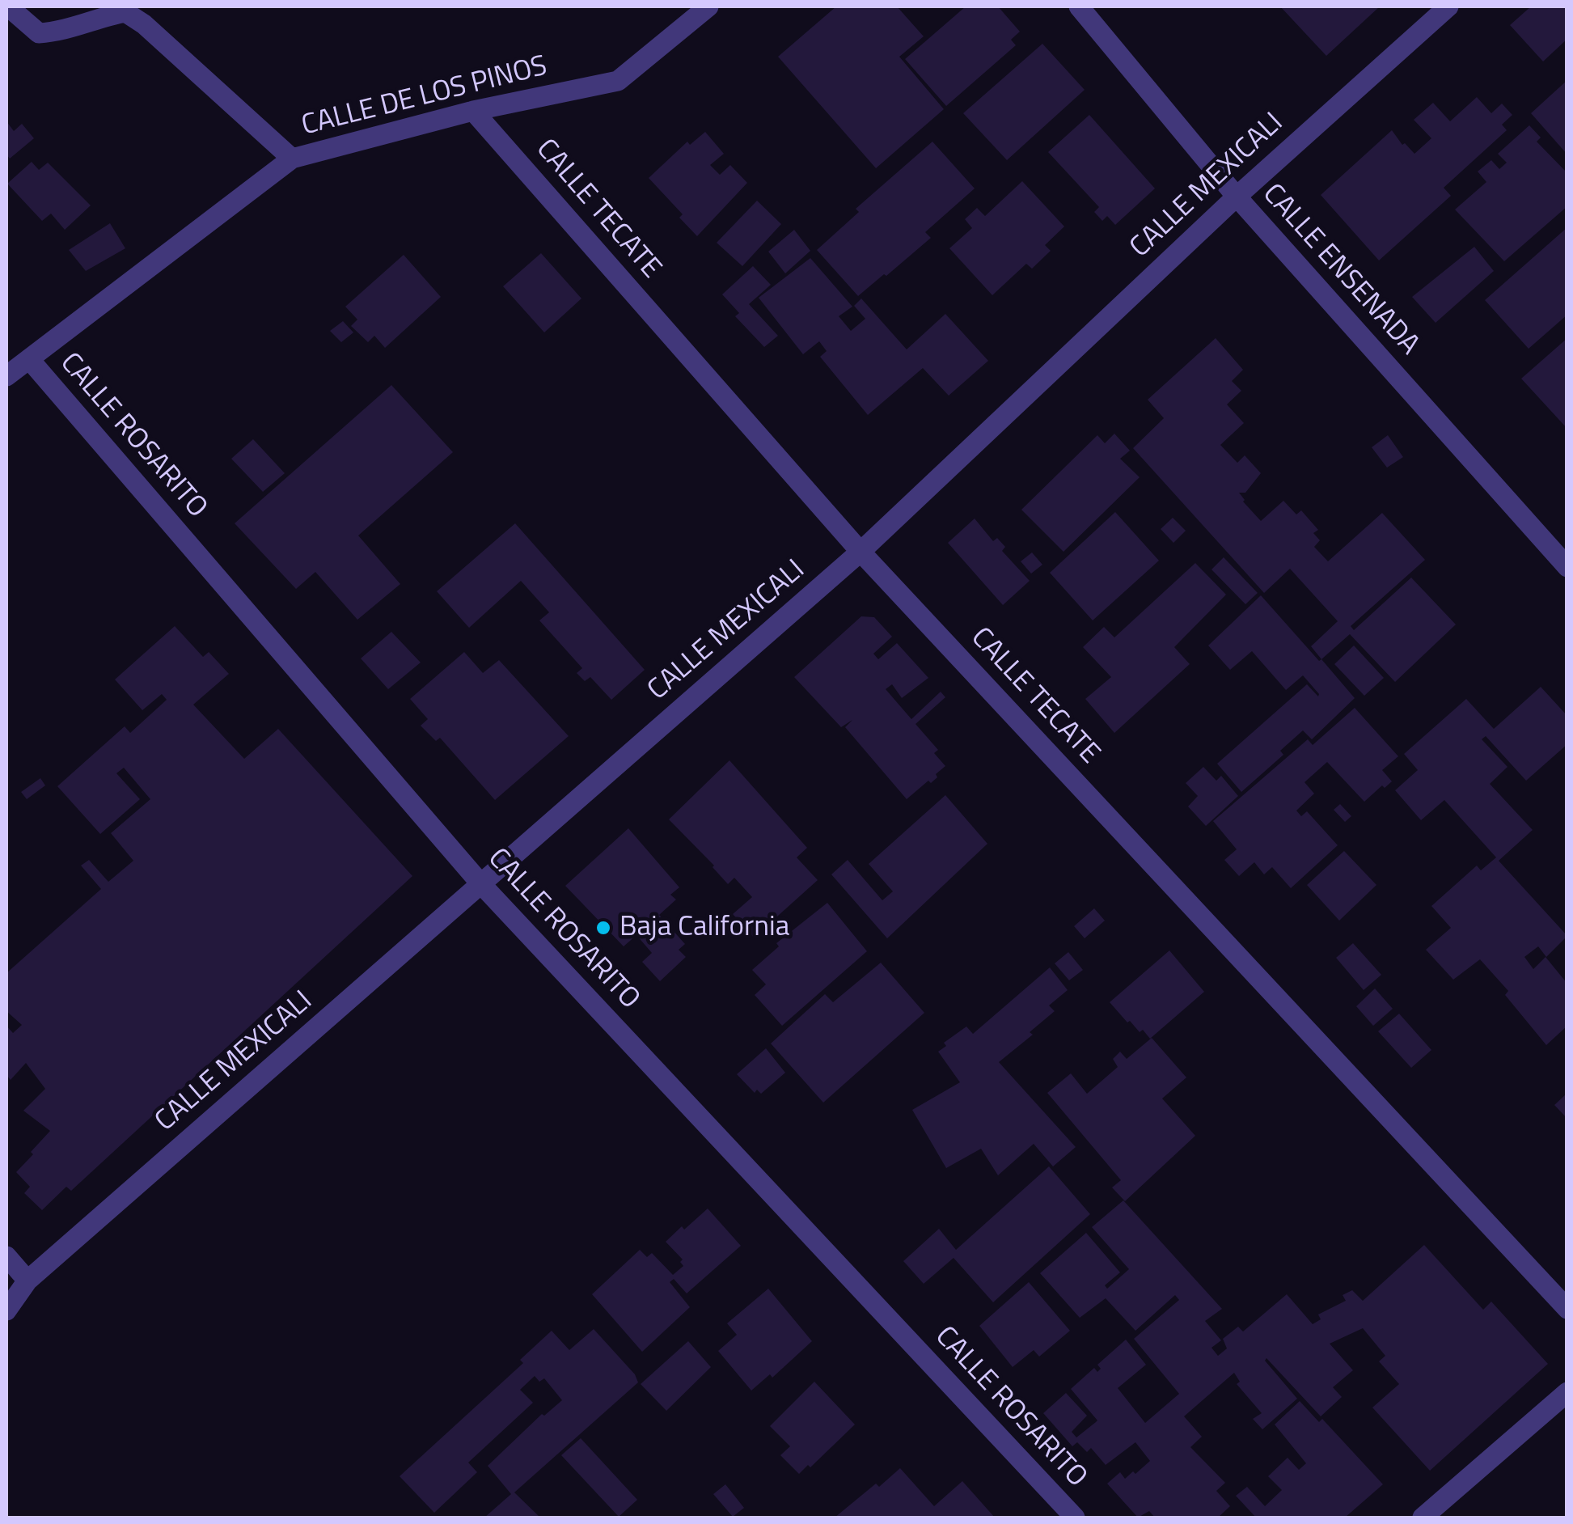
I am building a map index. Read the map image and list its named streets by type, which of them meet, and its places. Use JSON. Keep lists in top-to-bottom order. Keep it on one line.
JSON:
{"streets":{"street":["CALLE DE LOS PINOS","CALLE MEXICALI","CALLE TECATE","CALLE ENSENADA","CALLE ROSARITO"]},"crossings":[["CALLE DE LOS PINOS","CALLE TECATE"],["CALLE DE LOS PINOS","CALLE ROSARITO"],["CALLE MEXICALI","CALLE TECATE"],["CALLE MEXICALI","CALLE ENSENADA"],["CALLE MEXICALI","CALLE ROSARITO"]],"places":["Baja California"]}
